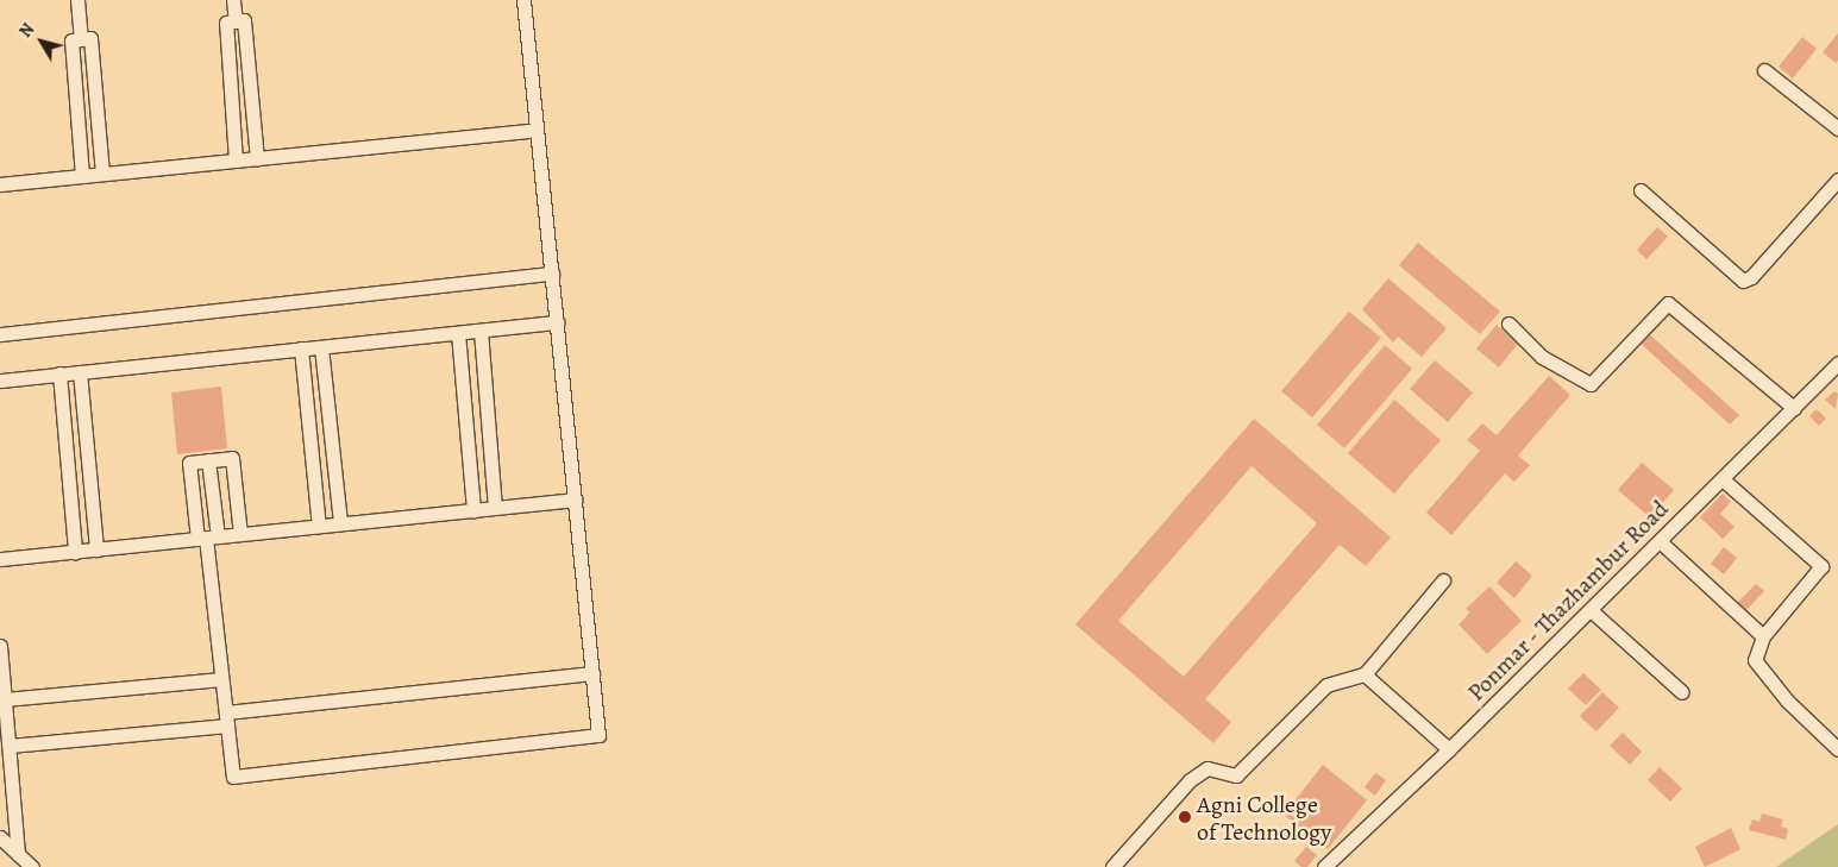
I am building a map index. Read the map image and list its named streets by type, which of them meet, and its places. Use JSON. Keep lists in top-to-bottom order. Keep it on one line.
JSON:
{"streets":{"street":["Ponmar - Thazhambur Road"]},"places":["Agni College of Technology"],"north":"top left"}
